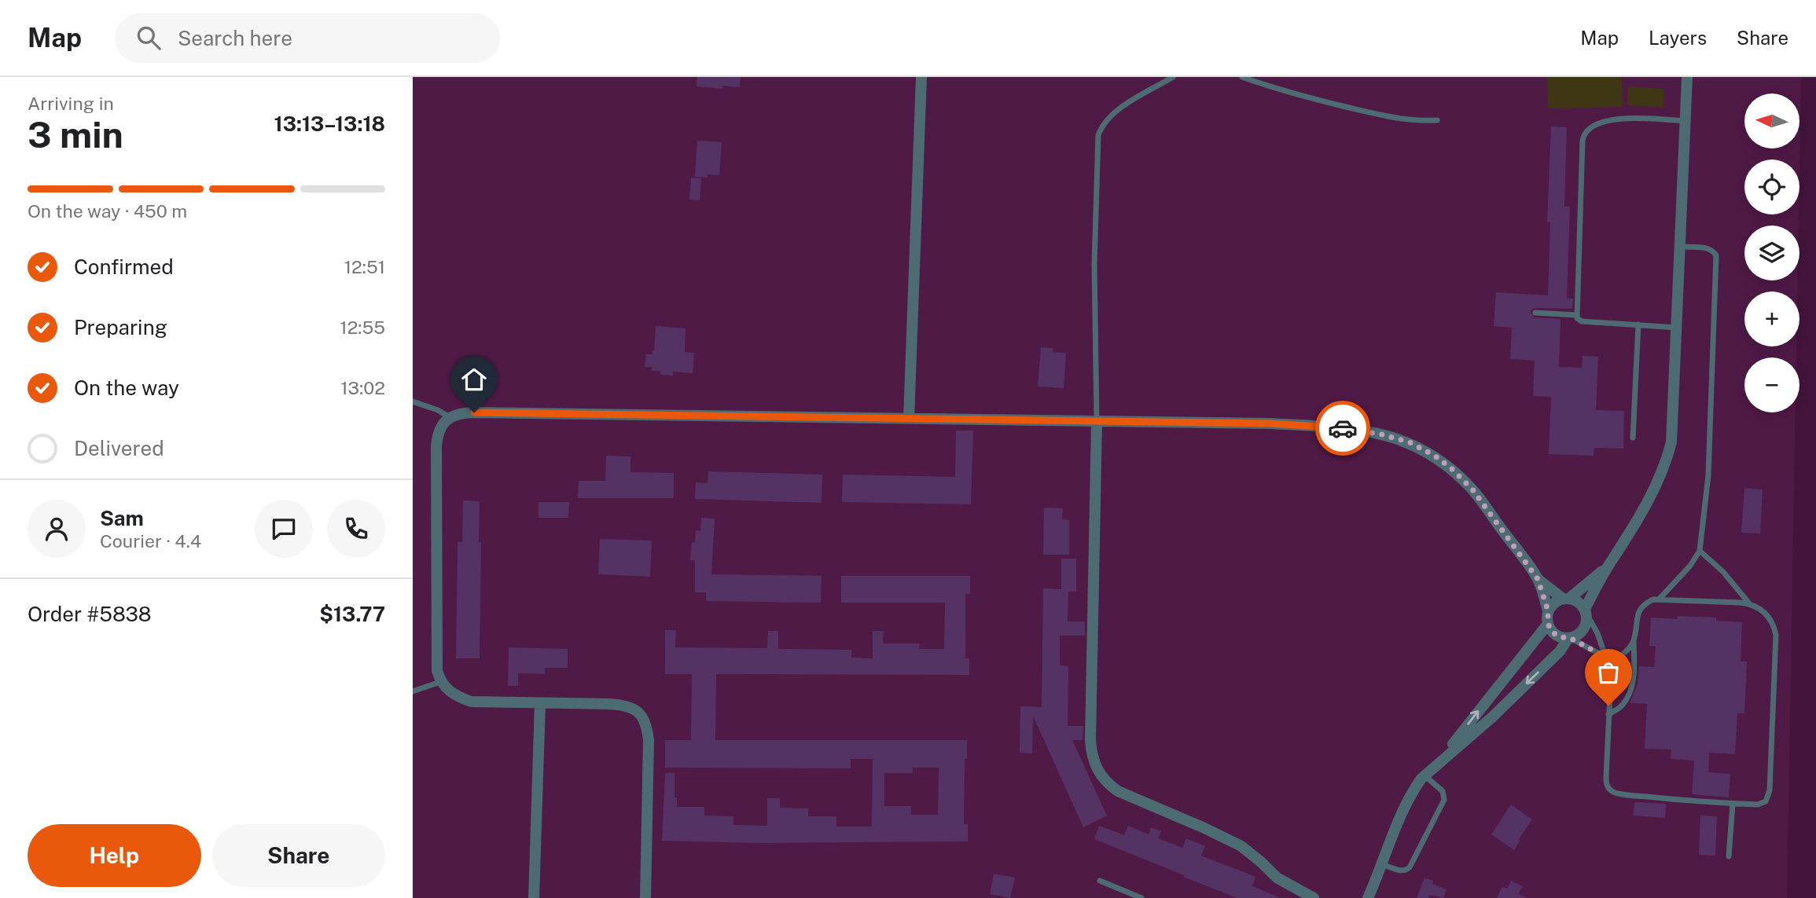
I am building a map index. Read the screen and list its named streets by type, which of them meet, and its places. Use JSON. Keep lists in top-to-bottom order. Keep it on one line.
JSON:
{"north":"left","page":{"header":"Map","search":"Search here","nav":["Map","Layers","Share"],"heading":["3 min","Arriving in","13:13–13:18"],"panel":["Sam","Courier · 4.4","Order #5838","$13.77"],"map_buttons":["+","−"],"bar":"On the way · 450 m","list":[["Confirmed","12:51"],["Preparing","12:55"],["On the way","13:02"],"Delivered"],"buttons":["Help","Share"]}}
